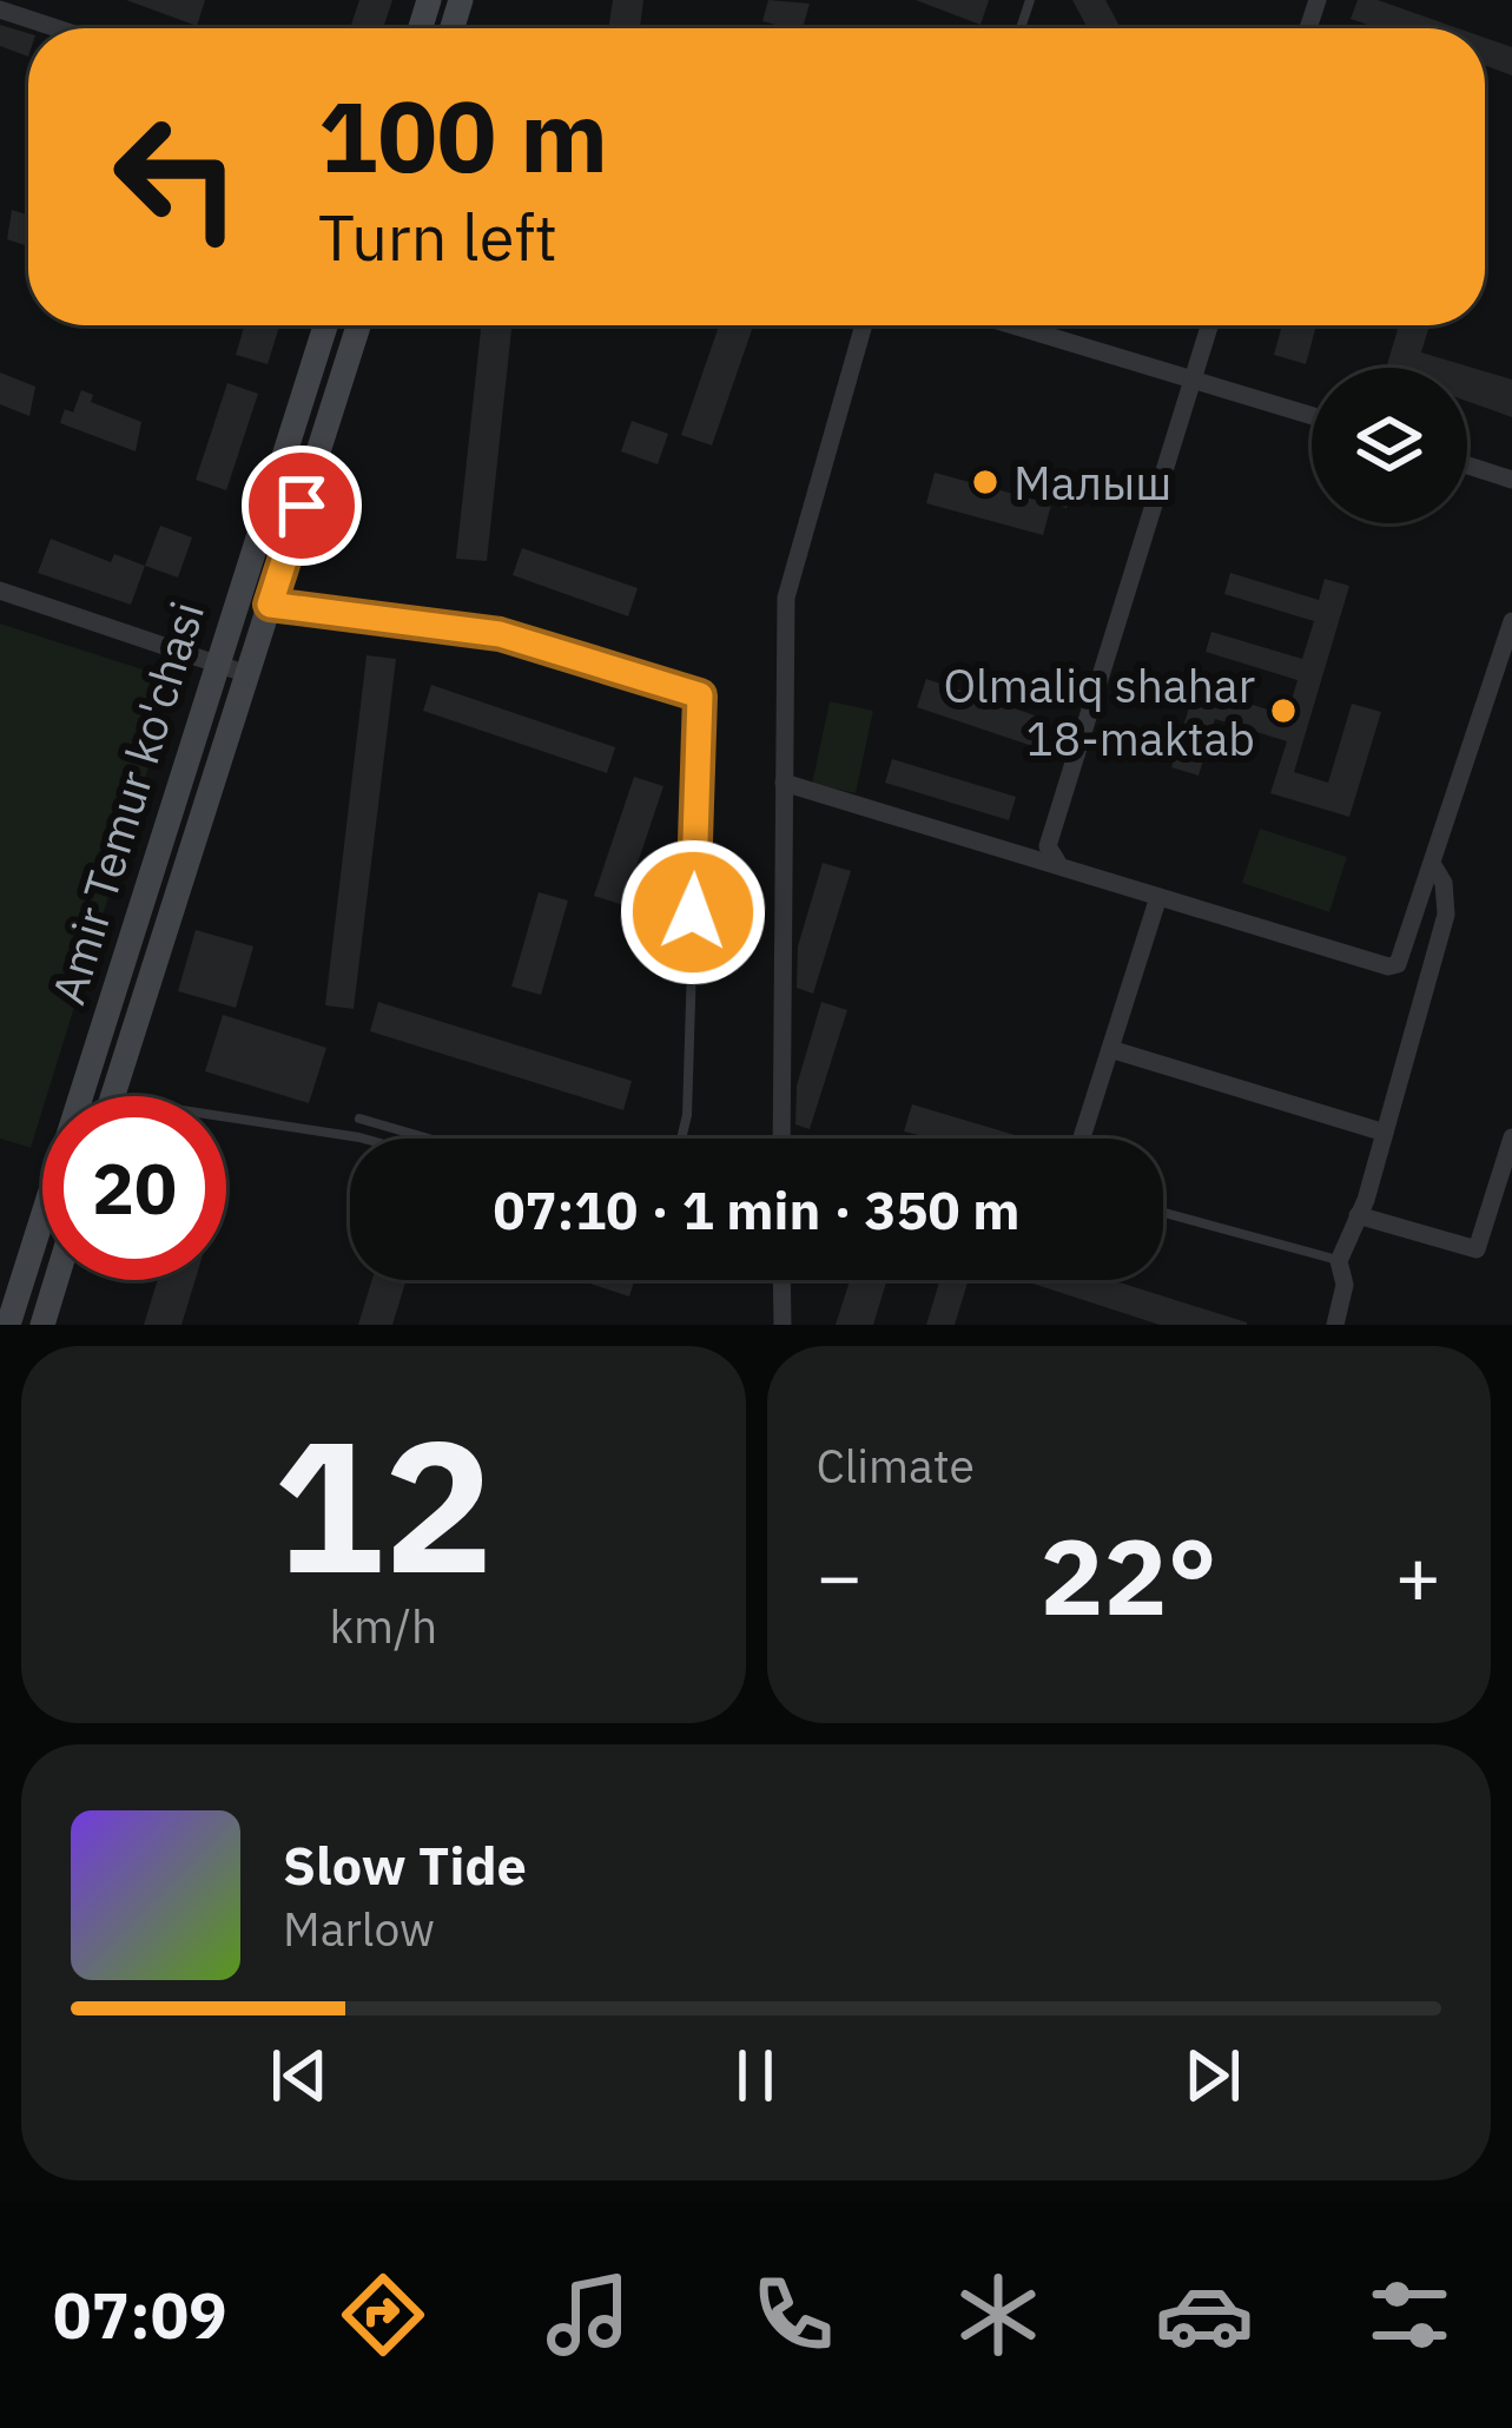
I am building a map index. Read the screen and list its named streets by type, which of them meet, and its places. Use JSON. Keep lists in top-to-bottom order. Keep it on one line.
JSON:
{"streets":{"main road":["Amir Temur ko'chasi"]},"places":["Малыш","Olmaliq shahar 18-maktab"],"page":{"turn":["100 m","Turn left"],"limit":"20","trip":"07:10 · 1 min · 350 m","tile":[["12","km/h"],"Climate"],"heat":["−","22°","+"],"song":["Slow Tide","Marlow"],"tabs":"07:09"}}
